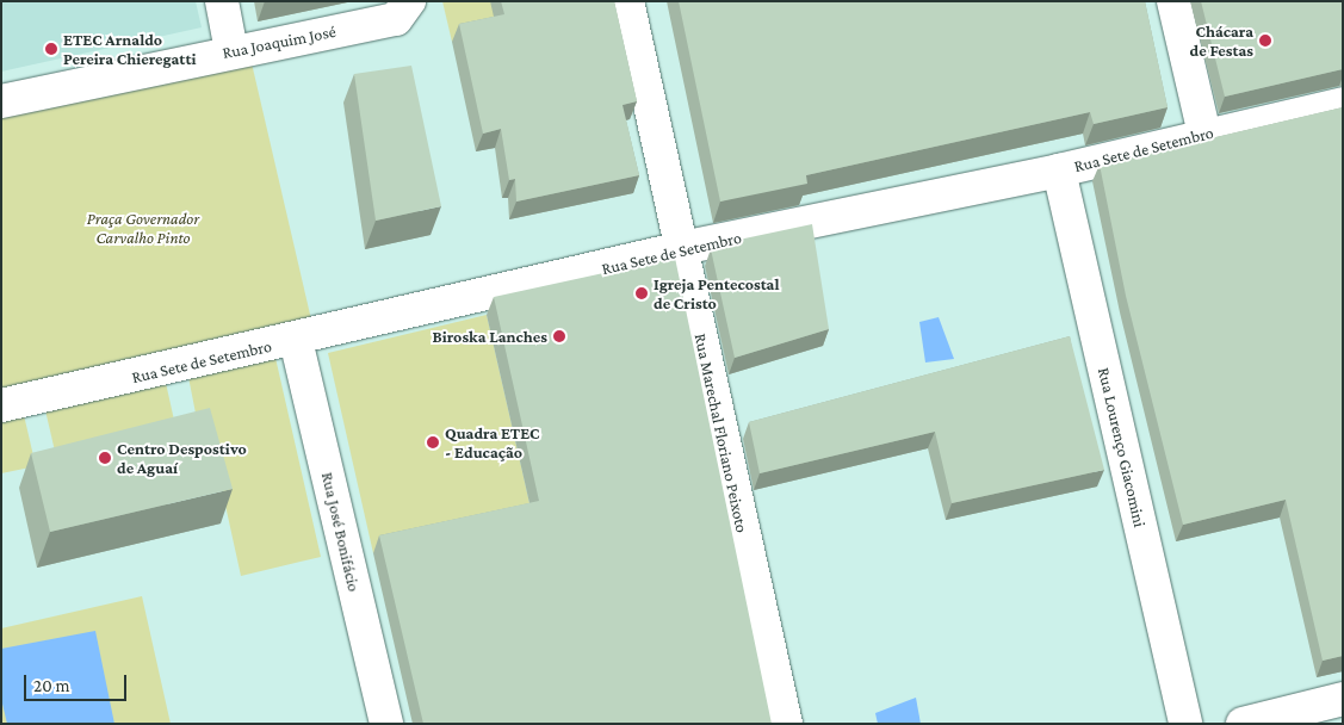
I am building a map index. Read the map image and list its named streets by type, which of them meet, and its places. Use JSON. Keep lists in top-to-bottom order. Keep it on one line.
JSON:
{"streets":{"street":["Rua Joaquim José","Rua Sete de Setembro","Rua Marechal Floriano Peixoto","Rua Lourenço Giacomini","Rua José Bonifácio"]},"crossings":[["Rua Sete de Setembro","Rua Marechal Floriano Peixoto"],["Rua Sete de Setembro","Rua Lourenço Giacomini"],["Rua Sete de Setembro","Rua José Bonifácio"]],"parks":["Praça Governador Carvalho Pinto"],"places":["Chácara de Festas","ETEC Arnaldo Pereira Chieregatti","Igreja Pentecostal de Cristo","Biroska Lanches","Quadra ETEC - Educação","Centro Despostivo de Aguaí"],"scale_bar":"20 m"}
